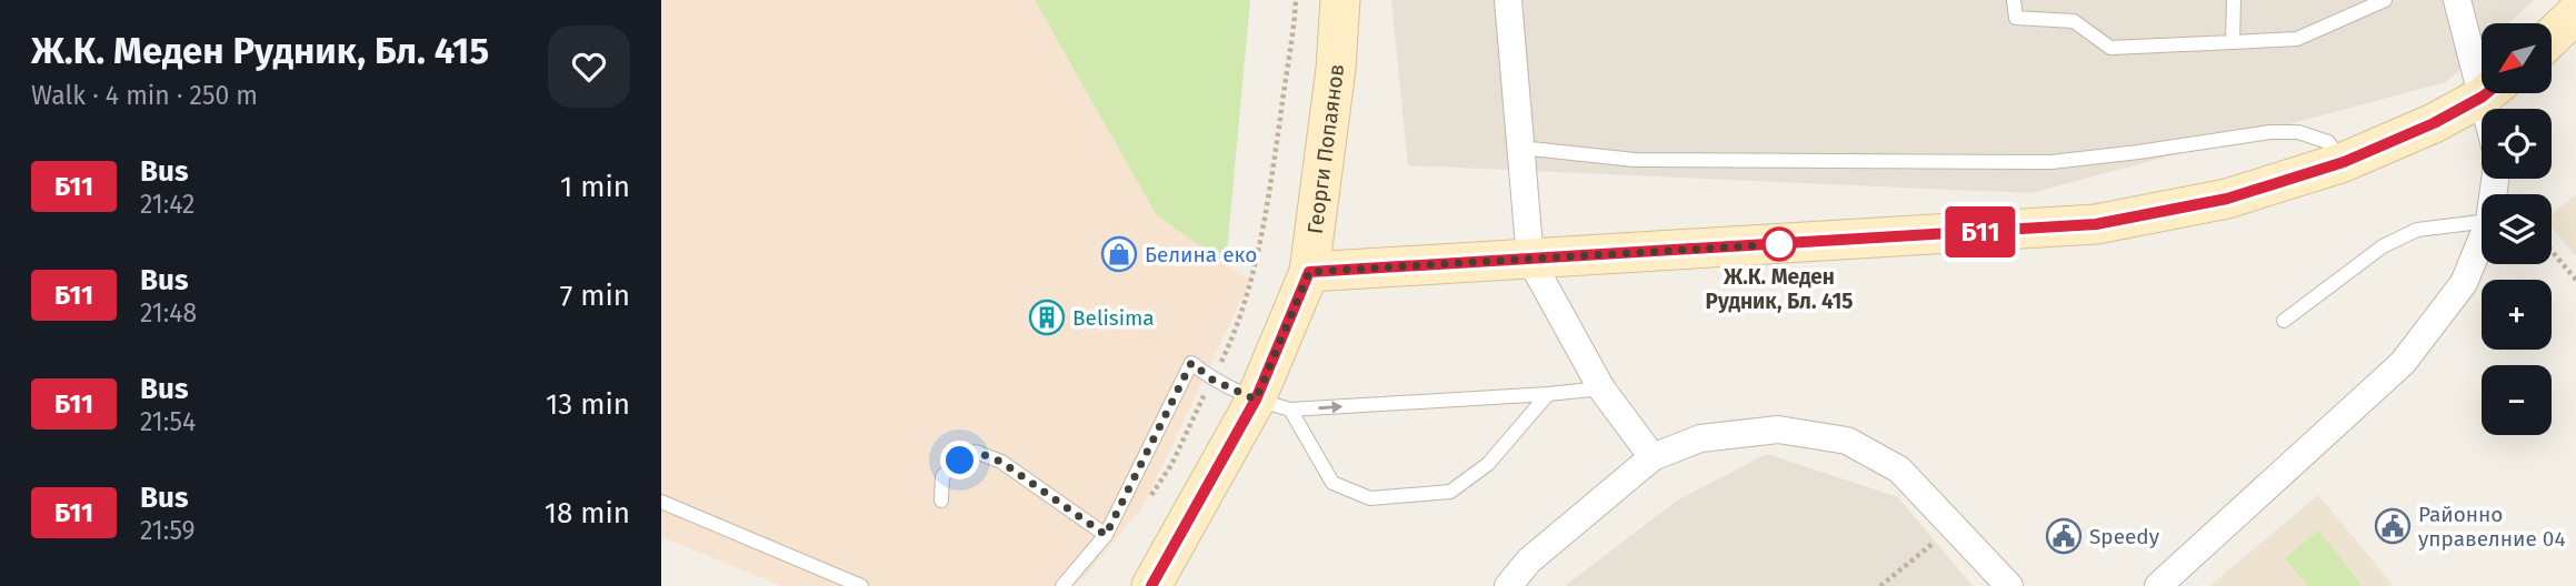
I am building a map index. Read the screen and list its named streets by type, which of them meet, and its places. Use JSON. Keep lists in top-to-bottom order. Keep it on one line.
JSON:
{"streets":{"street":["Георги Попаянов"]},"places":{"other":["Ж.К. Меден Рудник, Бл. 415"],"shop":["Белина еко"],"building":["Belisima"],"public building":["Районно управелние 04","Speedy"]},"lines":["bus line Б11"],"north":"bottom left","page":{"heading":["Ж.К. Меден Рудник, Бл. 415","Walk · 4 min · 250 m"],"on_map":"Б11","map_buttons":["+","−"],"list":[{"mark":"Б11","name":"Bus","note":"21:42","value":"1 min"},{"mark":"Б11","name":"Bus","note":"21:48","value":"7 min"},{"mark":"Б11","name":"Bus","note":"21:54","value":"13 min"},{"mark":"Б11","name":"Bus","note":"21:59","value":"18 min"}]}}
